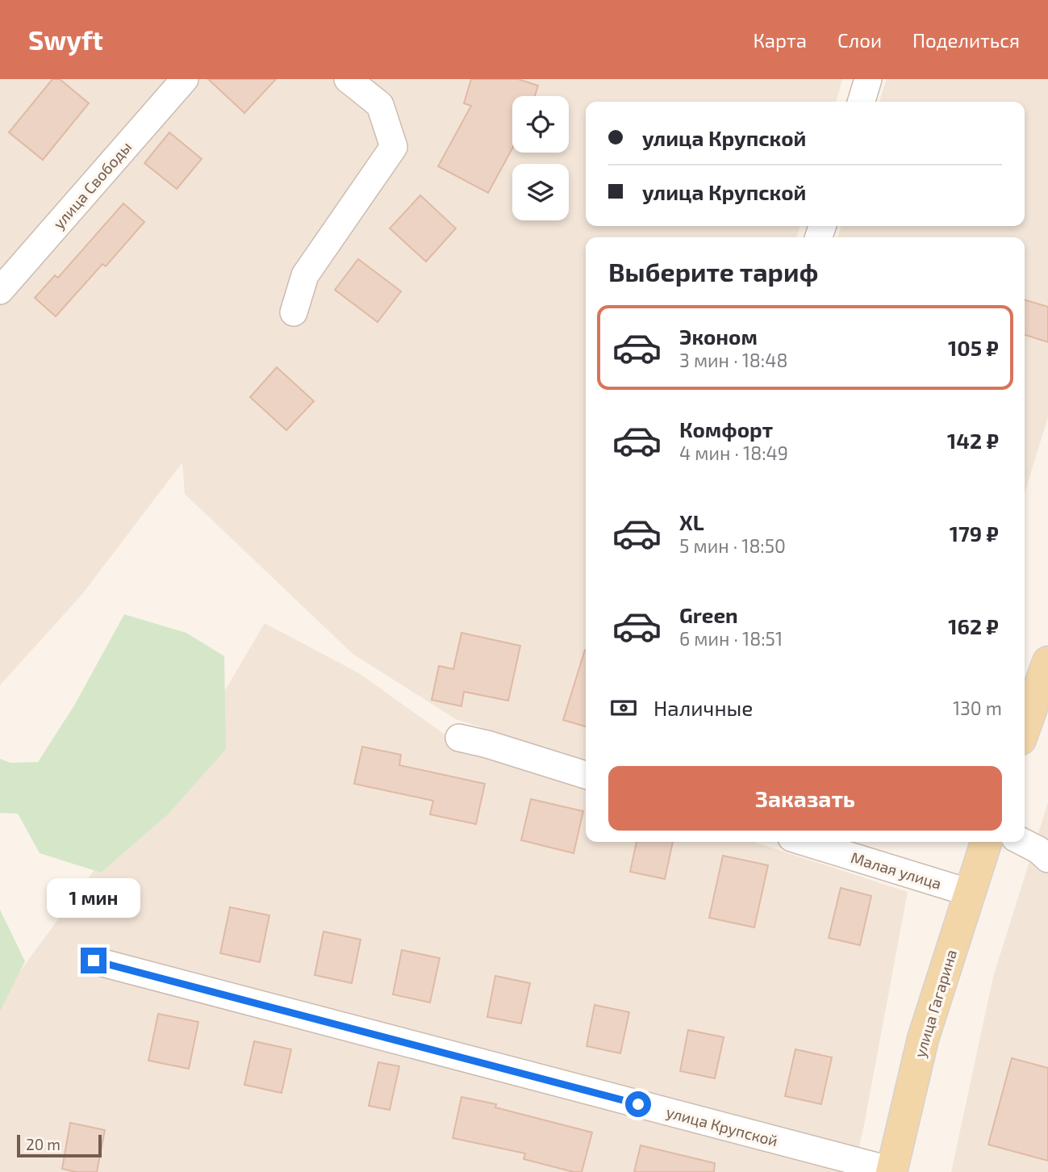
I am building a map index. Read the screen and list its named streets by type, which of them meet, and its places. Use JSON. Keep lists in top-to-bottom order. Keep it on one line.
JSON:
{"streets":{"main road":["улица Гагарина"],"street":["улица Свободы","Малая улица","улица Крупской"]},"crossings":[["Малая улица","улица Гагарина"],["улица Гагарина","улица Крупской"]],"scale_bar":"20 m","page":{"header":"Swyft","nav":["Карта","Слои","Поделиться"],"banner":["улица Крупской","улица Крупской"],"heading":"Выберите тариф","list":[{"name":"Эконом","note":"3 мин · 18:48","value":"105 ₽"},{"name":"Комфорт","note":"4 мин · 18:49","value":"142 ₽"},{"name":"XL","note":"5 мин · 18:50","value":"179 ₽"},{"name":"Green","note":"6 мин · 18:51","value":"162 ₽"}],"pay":["Наличные","130 m"],"buttons":"Заказать","bubble":"1 мин","scale":"20 m"}}
